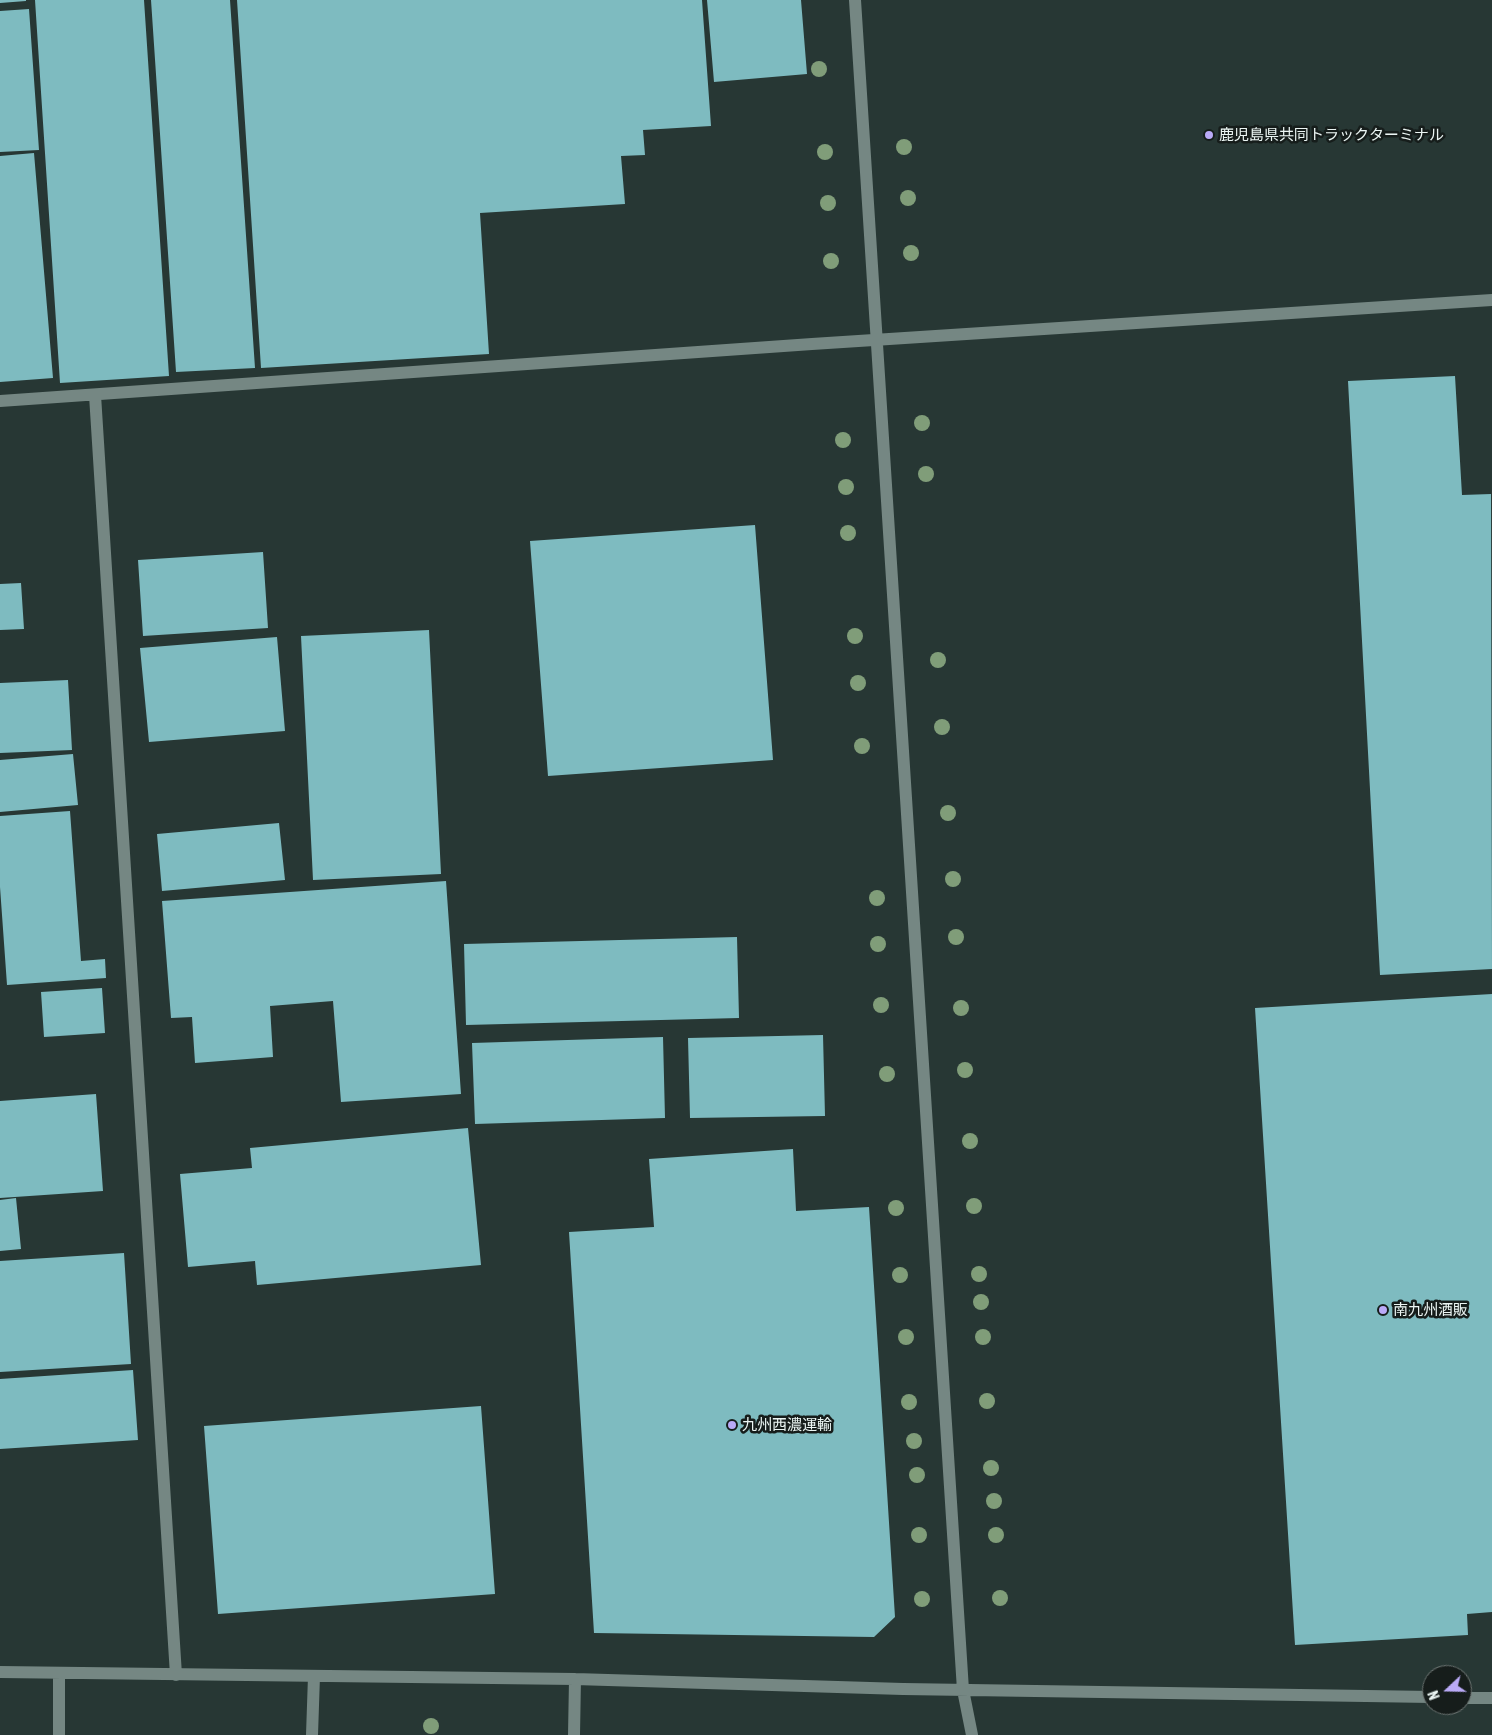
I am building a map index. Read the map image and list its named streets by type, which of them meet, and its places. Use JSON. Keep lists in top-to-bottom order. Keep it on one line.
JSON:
{"places":["鹿児島県共同トラックターミナル","南九州酒販","九州西濃運輸"],"north":"left"}
